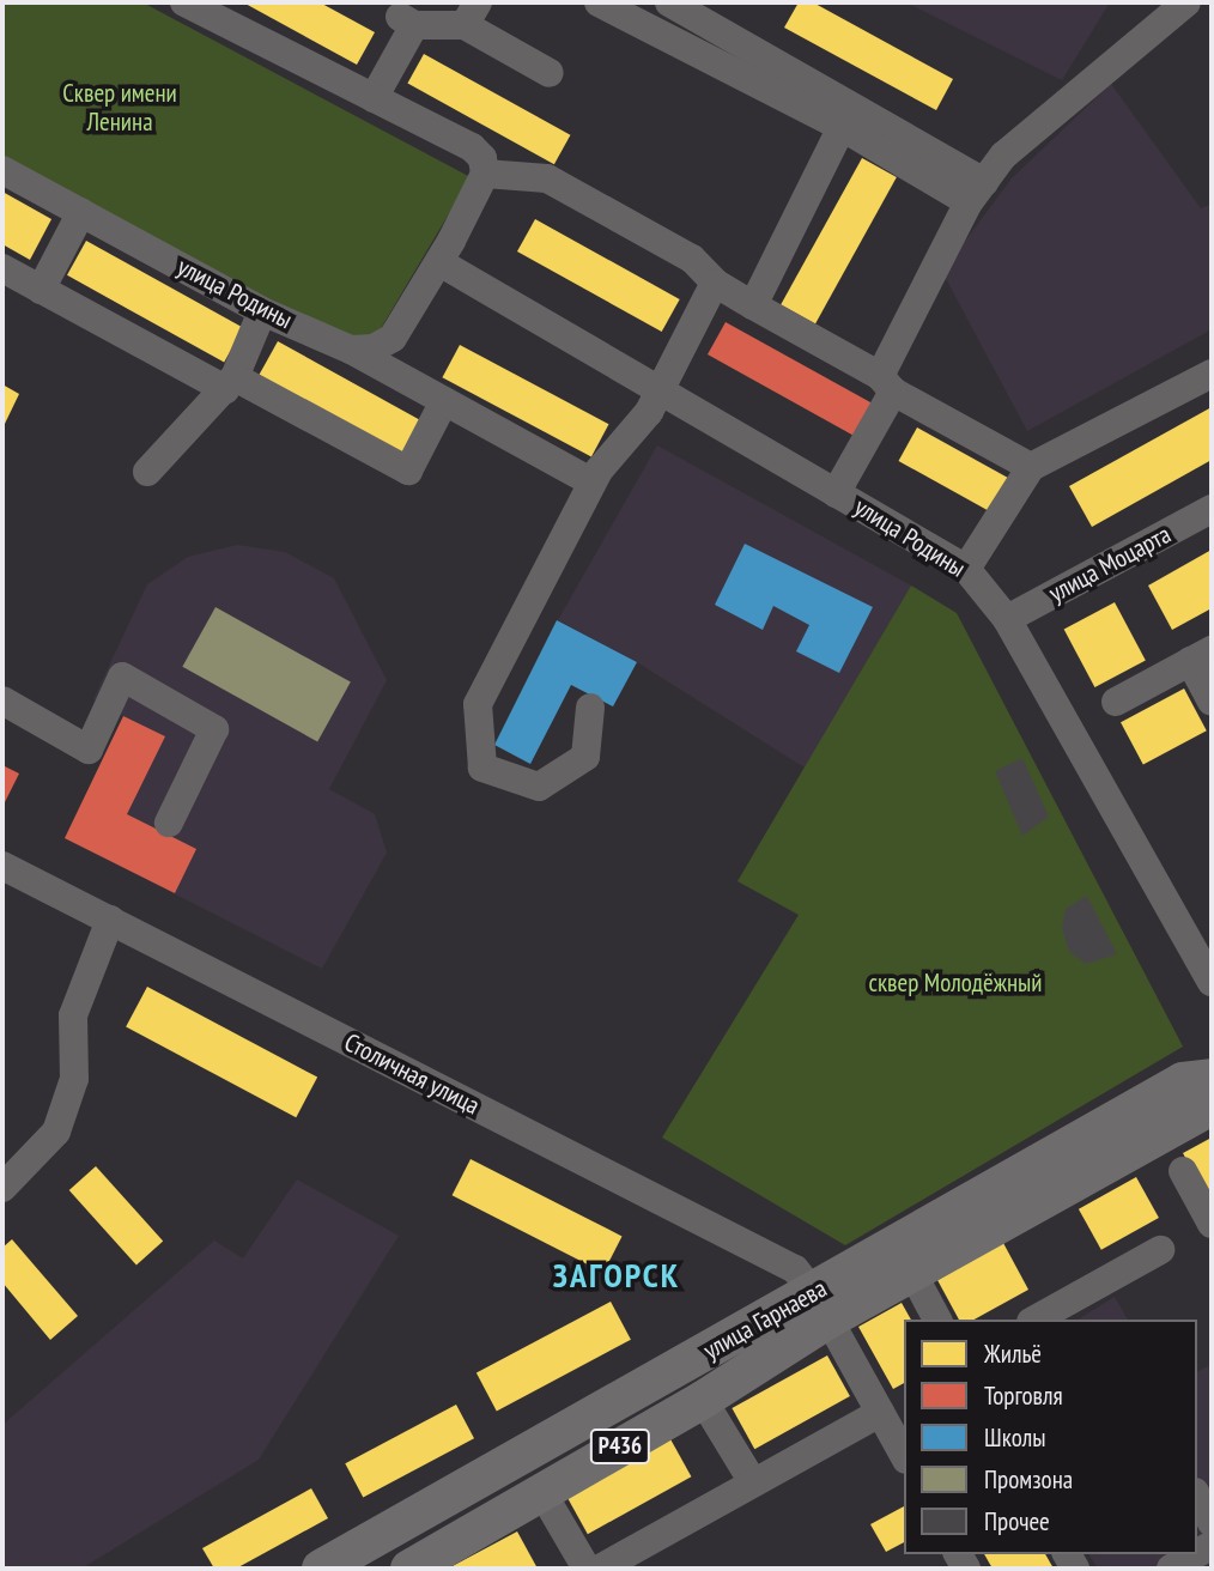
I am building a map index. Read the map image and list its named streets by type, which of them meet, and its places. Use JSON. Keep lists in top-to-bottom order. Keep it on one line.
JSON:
{"streets":{"main road":["улица Гарнаева","P436"],"street":["улица Родины","улица Моцарта","Столичная улица"]},"crossings":[["улица Родины","улица Моцарта"],["Столичная улица","улица Гарнаева"]],"districts":["ЗАГОРСК"],"parks":["Сквер имени Ленина","сквер Молодёжный"],"legend":["Жильё","Торговля","Школы","Промзона","Прочее"]}
